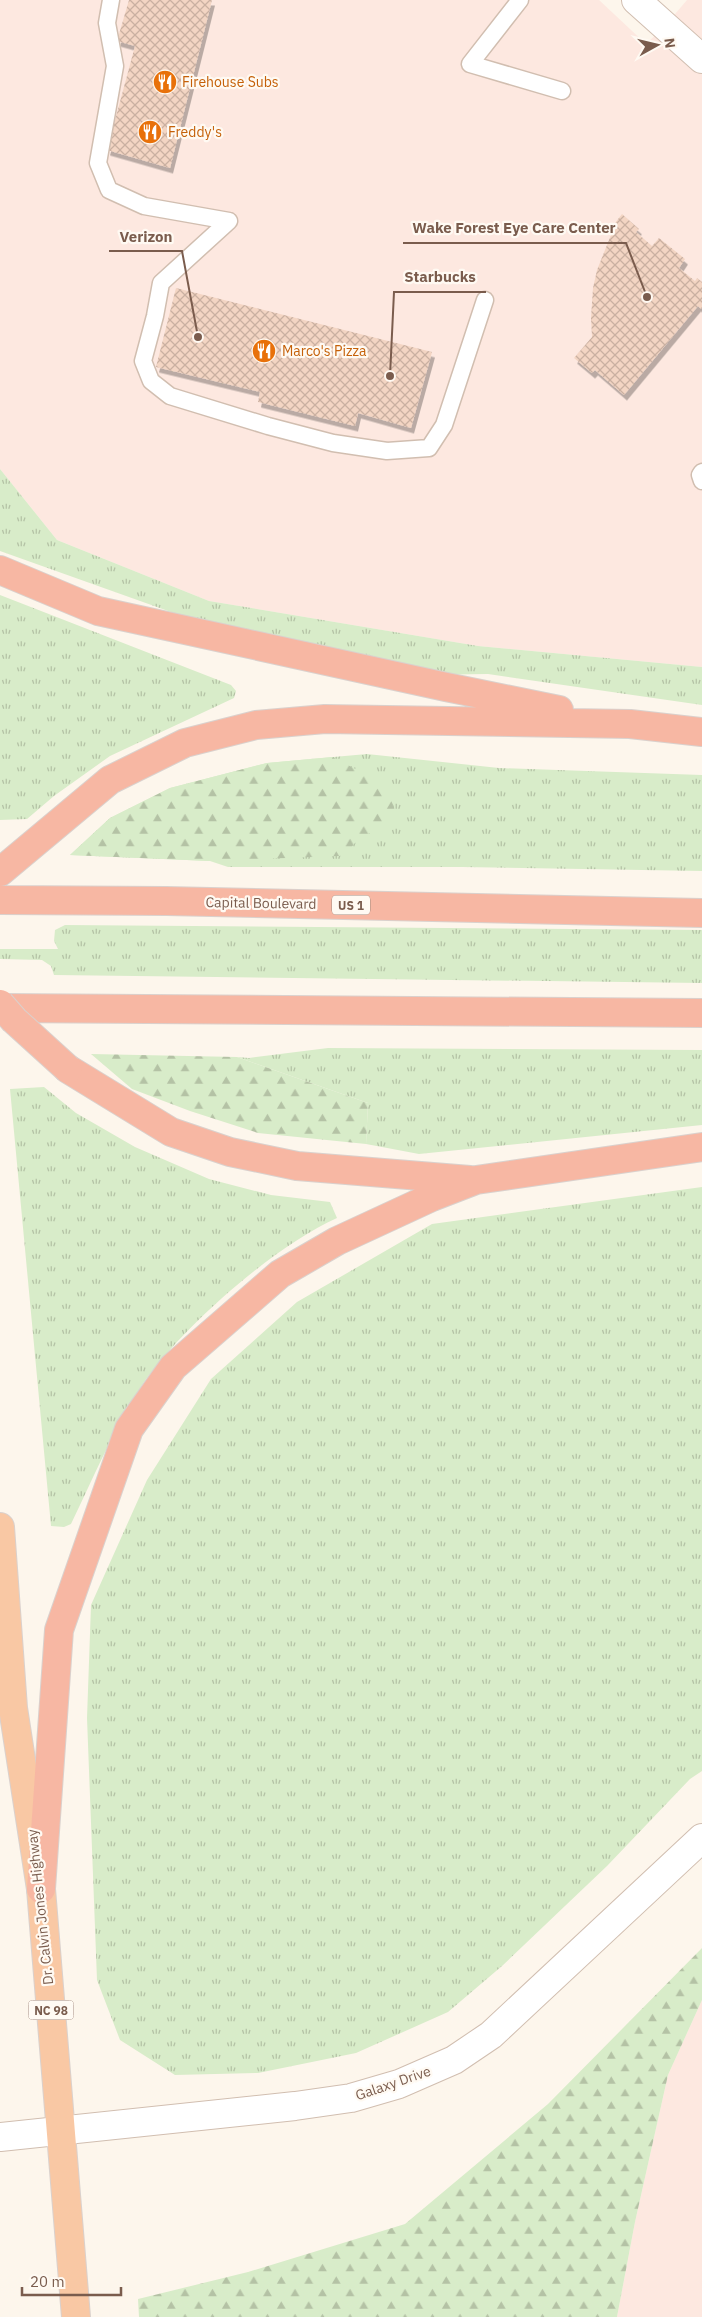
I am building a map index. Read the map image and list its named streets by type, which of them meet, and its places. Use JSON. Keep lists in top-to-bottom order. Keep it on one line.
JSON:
{"streets":{"highway":["Capital Boulevard","US 1","Dr. Calvin Jones Highway","NC 98"],"street":["Galaxy Drive"]},"crossings":[["Dr. Calvin Jones Highway","Galaxy Drive"]],"places":{"restaurant":["Firehouse Subs","Freddy's","Marco's Pizza"],"other":["Wake Forest Eye Care Center","Verizon","Starbucks"]},"scale_bar":"20 m","north":"right"}
